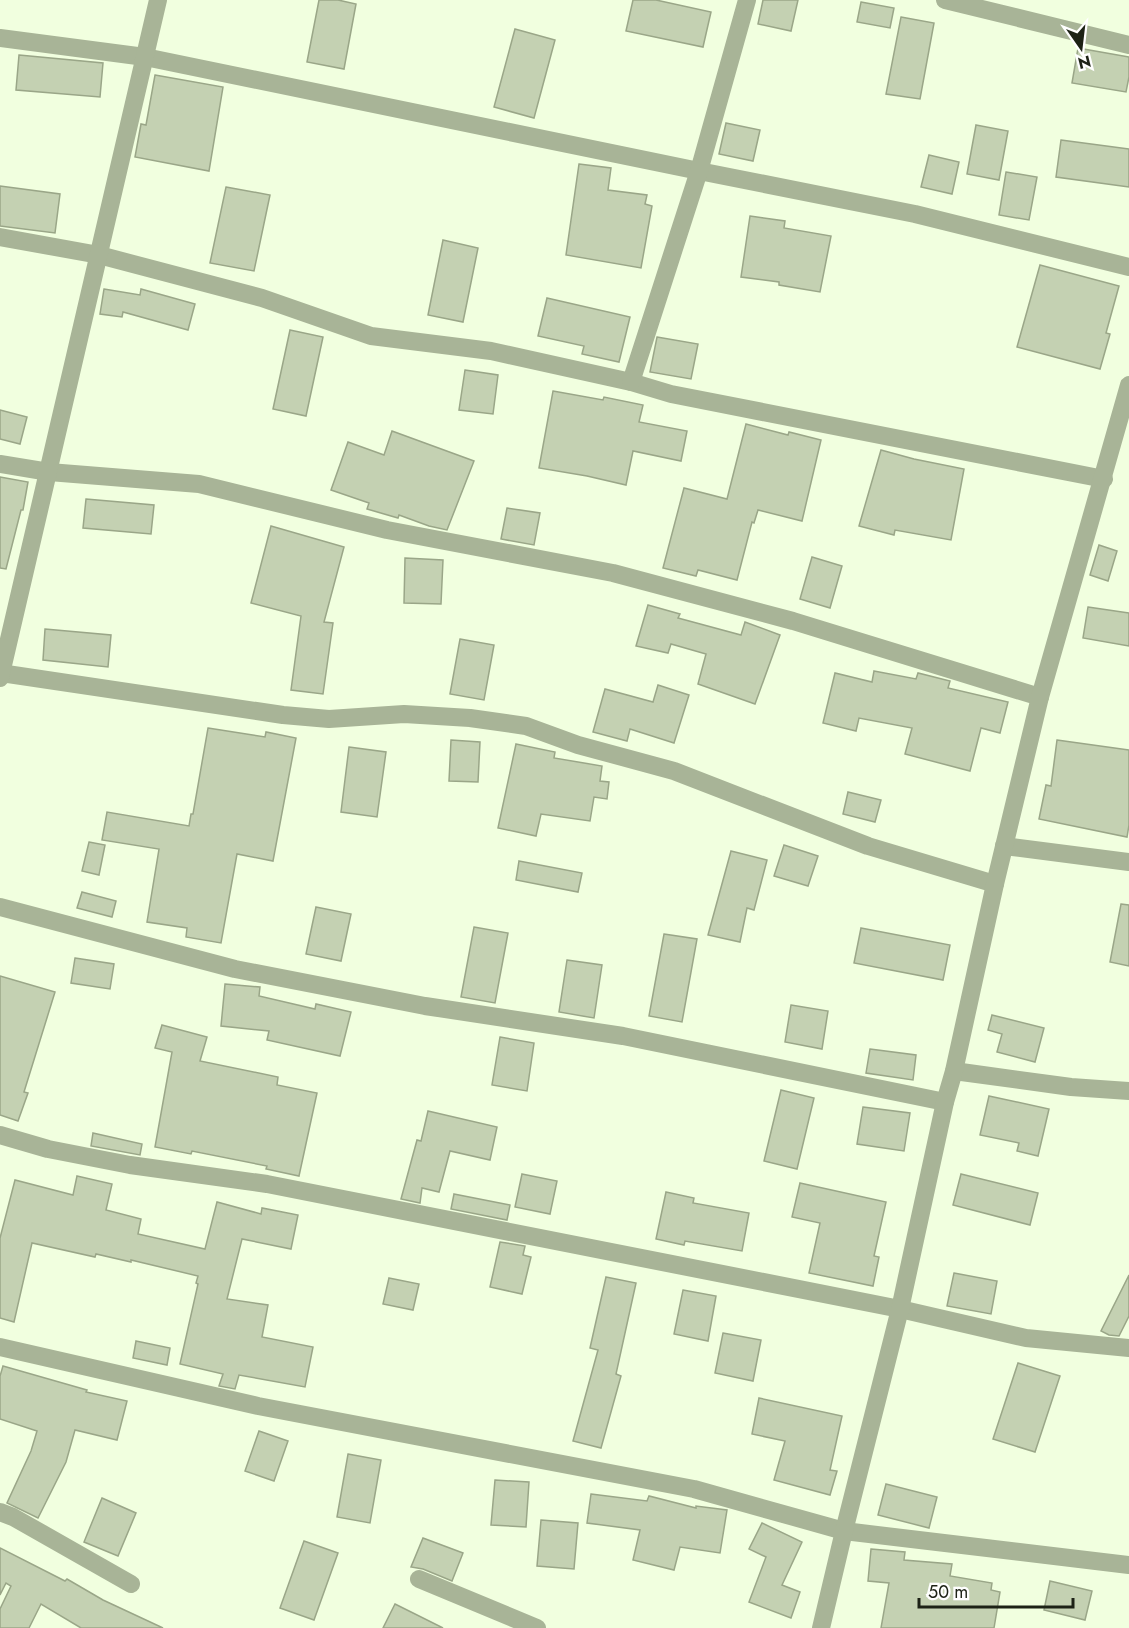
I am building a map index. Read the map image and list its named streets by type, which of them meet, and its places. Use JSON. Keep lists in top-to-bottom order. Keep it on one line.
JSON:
{"scale_bar":"50 m","north":"bottom"}
